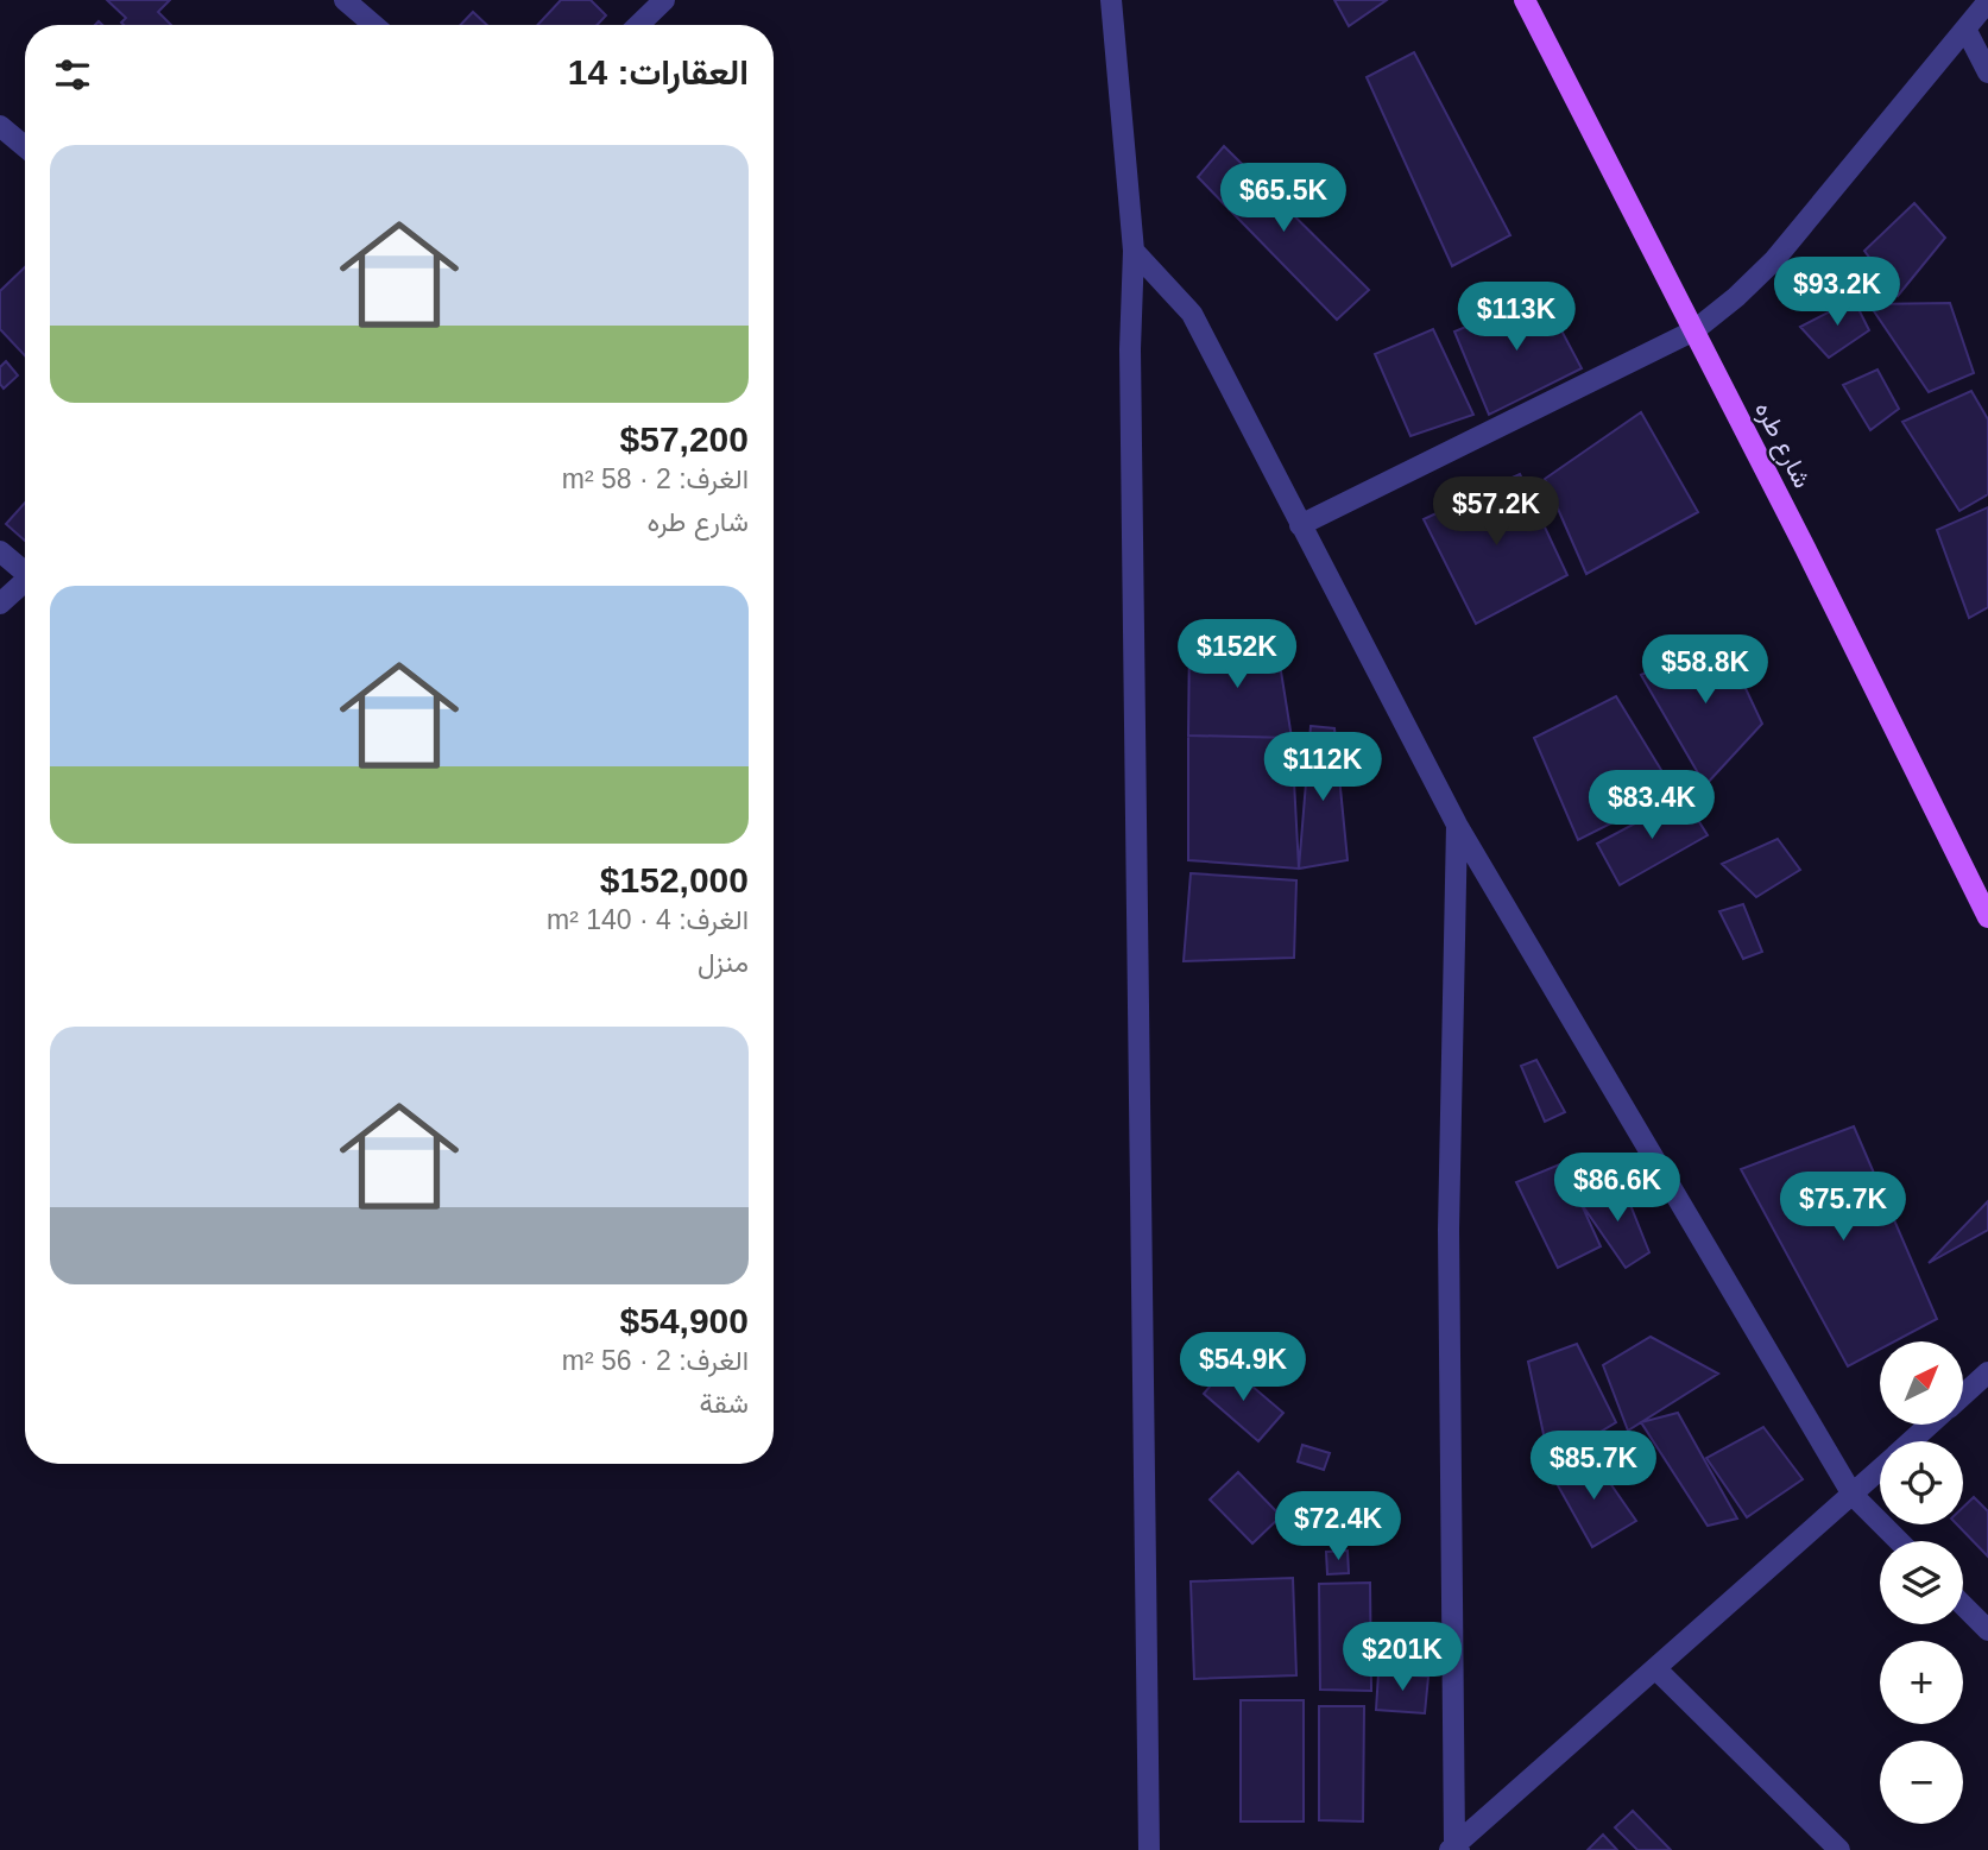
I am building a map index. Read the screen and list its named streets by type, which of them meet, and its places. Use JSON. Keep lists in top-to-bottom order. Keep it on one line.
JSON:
{"streets":{"main road":["شارع طره"]},"north":"top right","page":{"heading":"العقارات: 14","list":[{"name":"$57,200","note":"الغرف: 2 · 58 m² · شارع طره"},{"name":"$152,000","note":"الغرف: 4 · 140 m² · منزل"},{"name":"$54,900","note":"الغرف: 2 · 56 m² · شقة"}],"price":["$65.5K","$93.2K","$113K","$57.2K","$152K","$58.8K","$112K","$83.4K","$86.6K","$75.7K","$54.9K","$85.7K","$72.4K","$201K"],"map_buttons":["+","−"]}}
